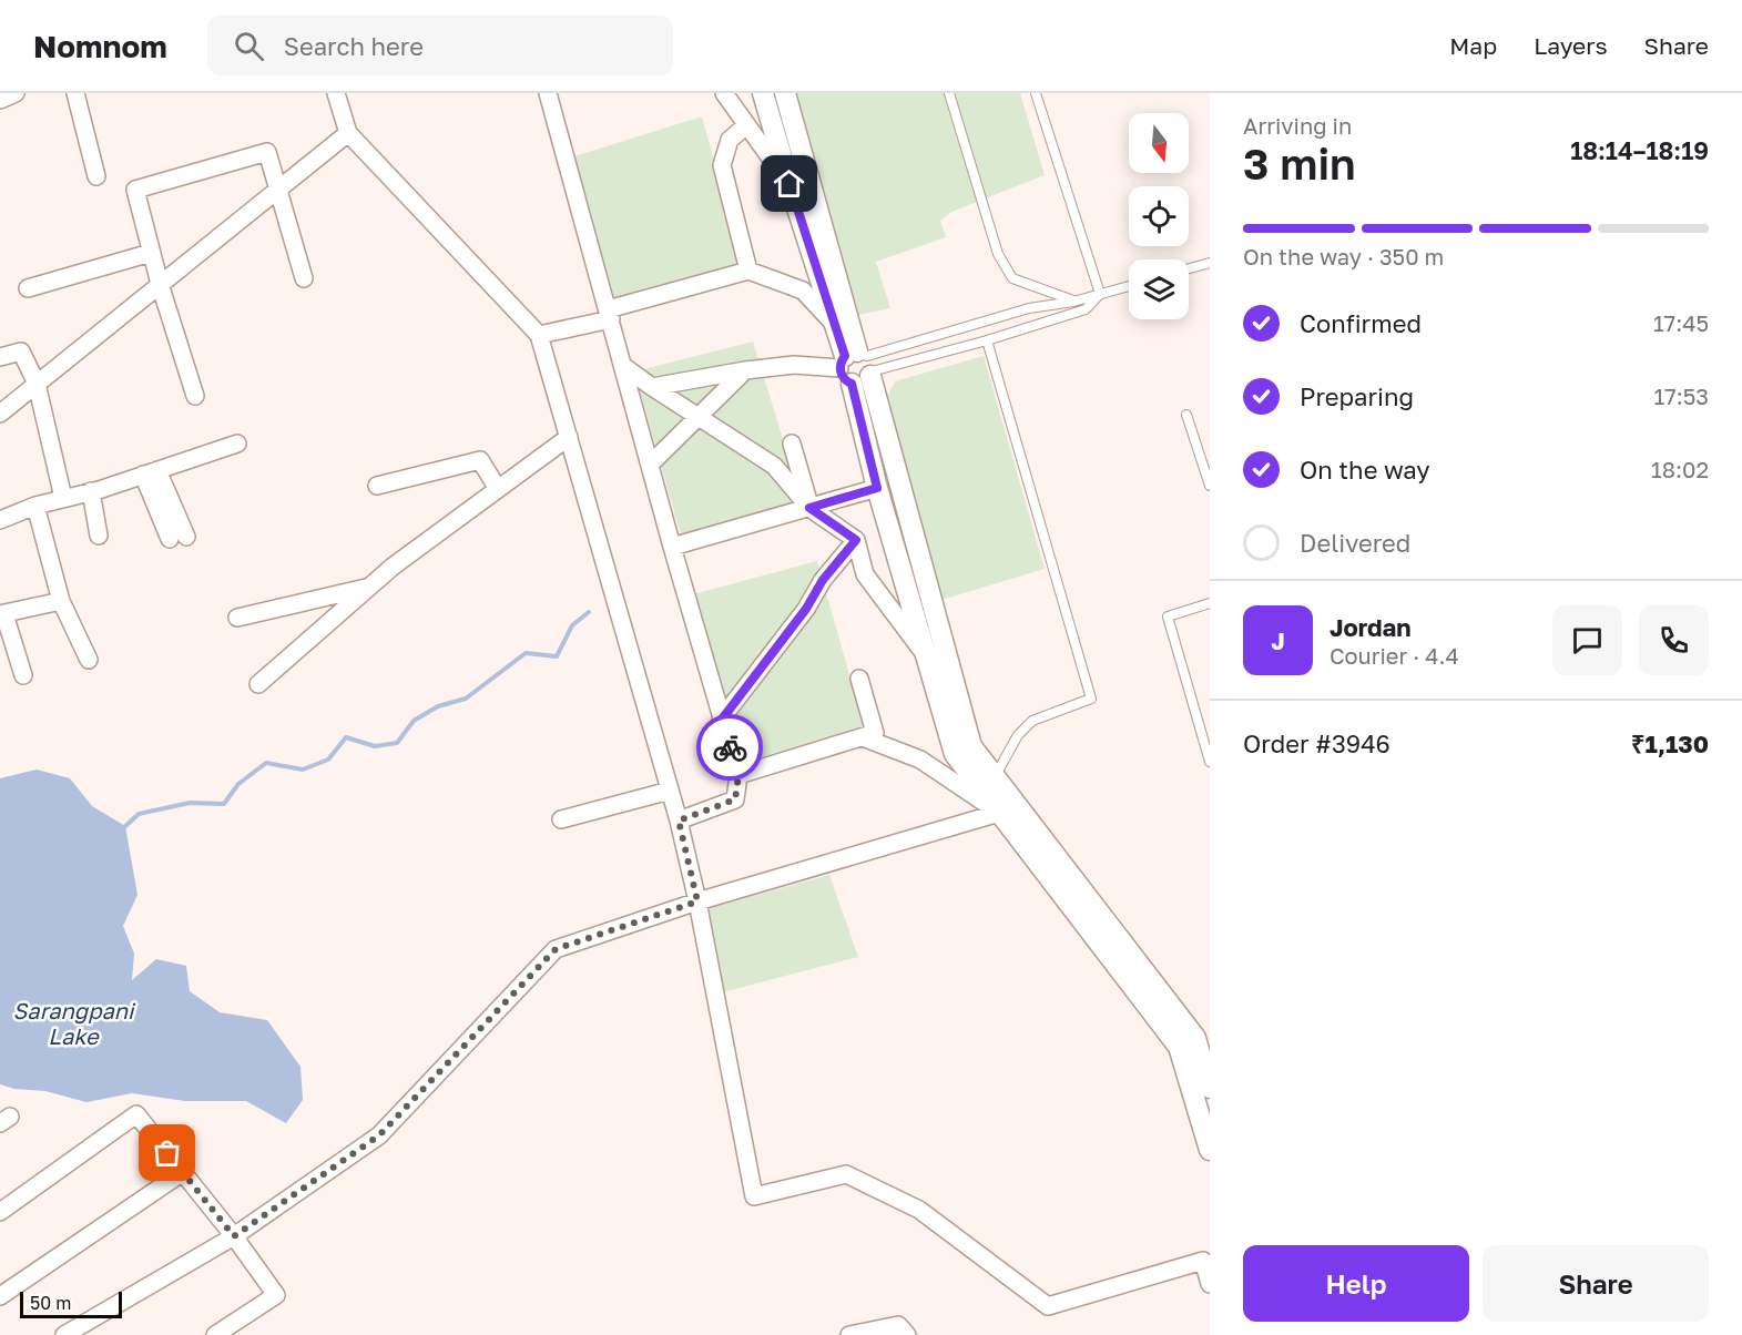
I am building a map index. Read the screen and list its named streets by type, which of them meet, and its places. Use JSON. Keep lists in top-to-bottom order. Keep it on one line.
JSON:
{"water":["Sarangpani Lake"],"scale_bar":"50 m","north":"bottom","page":{"header":"Nomnom","search":"Search here","nav":["Map","Layers","Share"],"heading":["3 min","Arriving in","18:14–18:19"],"panel":["Jordan","Courier · 4.4","Order #3946","₹1,130"],"bar":"On the way · 350 m","list":[["Confirmed","17:45"],["Preparing","17:53"],["On the way","18:02"],"Delivered"],"round":"J","buttons":["Help","Share"],"scale":"50 m"}}
